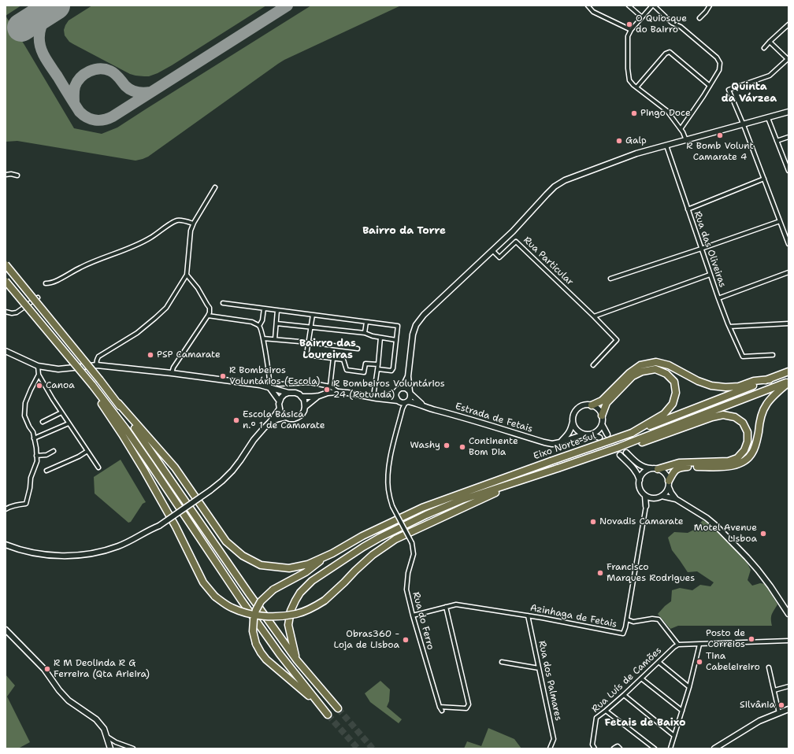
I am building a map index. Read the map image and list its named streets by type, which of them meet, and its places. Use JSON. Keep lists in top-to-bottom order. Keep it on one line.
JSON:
{"streets":{"highway":["Eixo Norte-Sul"],"street":["Rua das Oliveiras","Rua Particular","Estrada de Fetais","Azinhaga de Fetais","Rua do Ferro","Rua Luís de Camões","Rua dos Palmares"]},"crossings":[["Estrada de Fetais","Rua do Ferro"],["Azinhaga de Fetais","Rua do Ferro"],["Azinhaga de Fetais","Rua dos Palmares"]],"districts":["Quinta da Várzea","Bairro da Torre","Bairro das Loureiras","Fetais de Baixo"],"places":["O Quiosque do Bairro","Pingo Doce","R Bomb Volunt Camarate 4","Galp","PSP Camarate","R Bombeiros Voluntários (Escola)","Canoa","R Bombeiros Voluntários 24 (Rotunda)","Escola Básica n.º 1 de Camarate","Washy","Continente Bom Dia","Novadis Camarate","Motel Avenue Lisboa","Francisco Marques Rodrigues","Posto de Correios","Obras360 - Loja de Lisboa","Tina Cabeleireiro","R M Deolinda R G Ferreira (Qta Arieira)","Silvânia"]}
